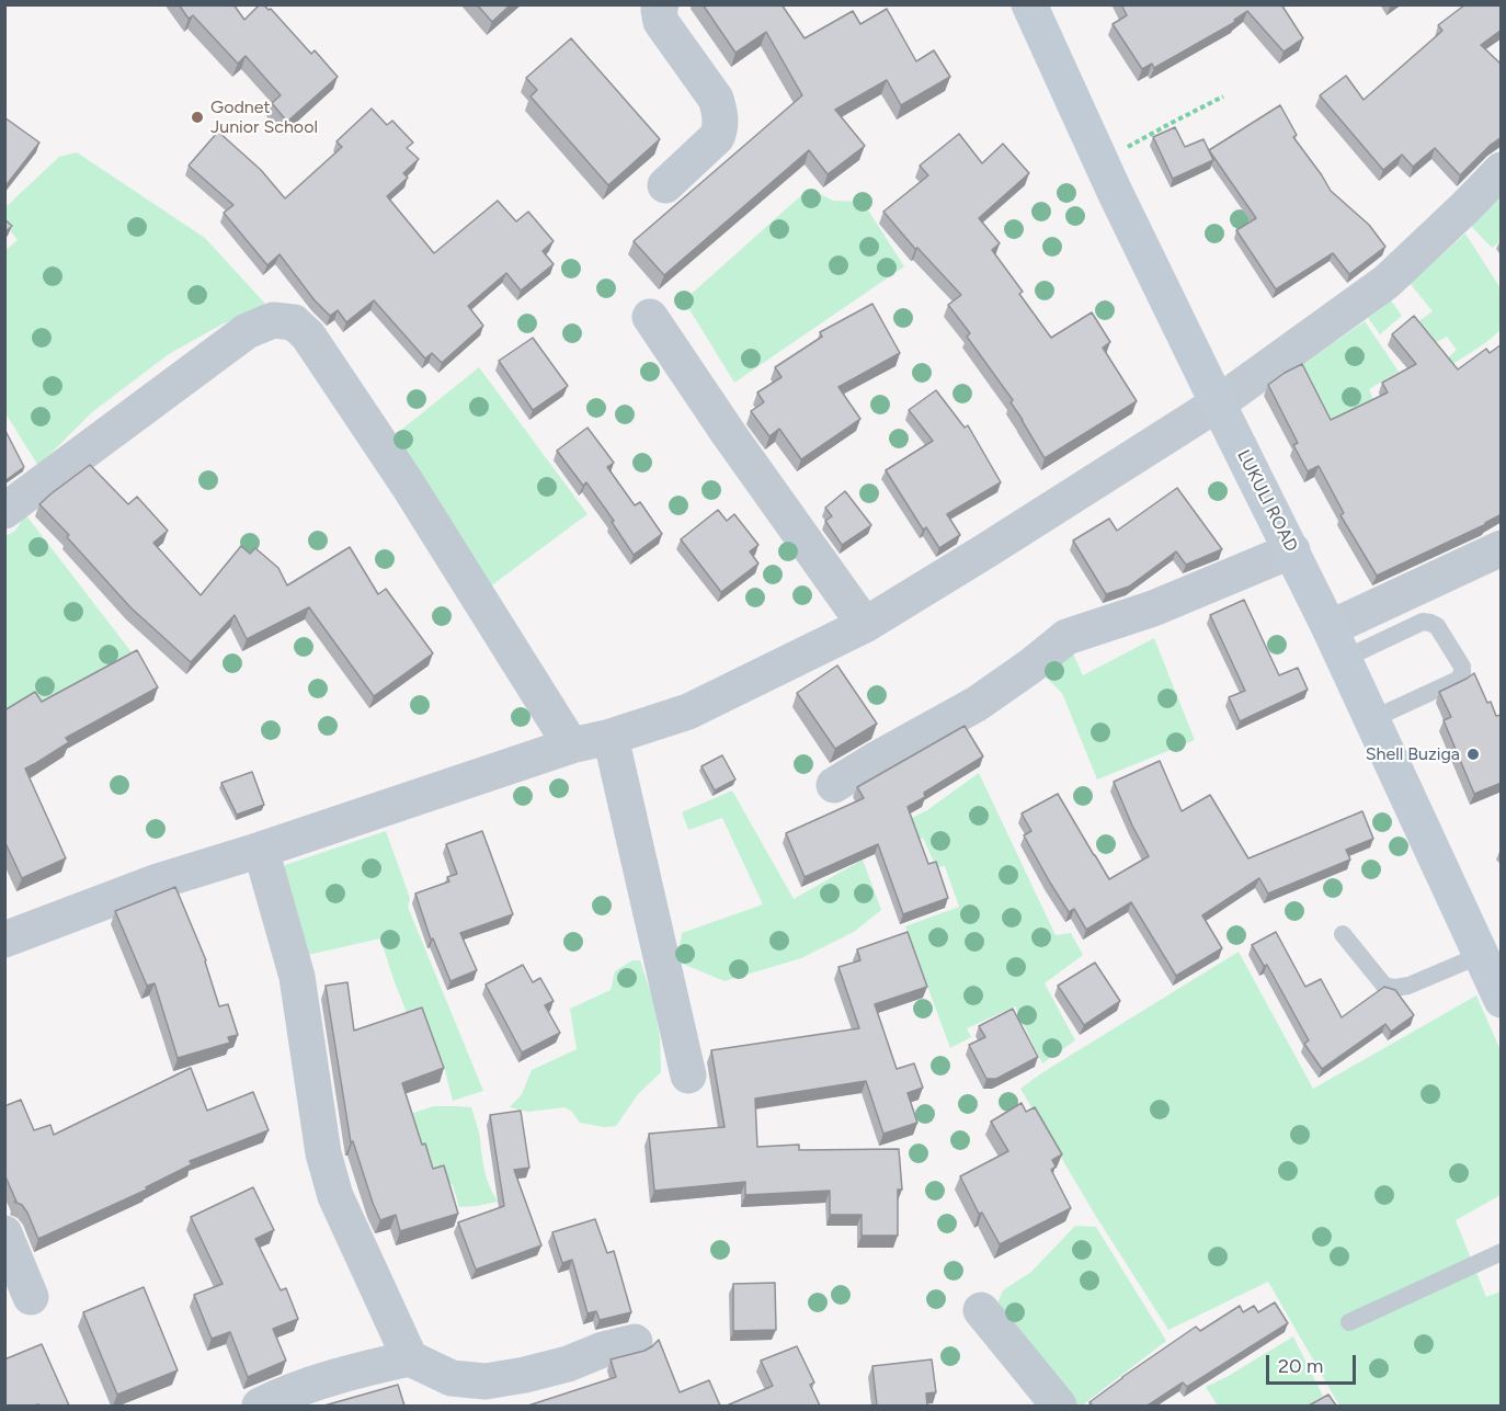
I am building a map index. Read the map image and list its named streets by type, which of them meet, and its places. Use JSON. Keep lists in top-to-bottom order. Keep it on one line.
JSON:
{"streets":{"street":["LUKULI ROAD"]},"places":["Godnet Junior School","Shell Buziga"],"scale_bar":"20 m"}
